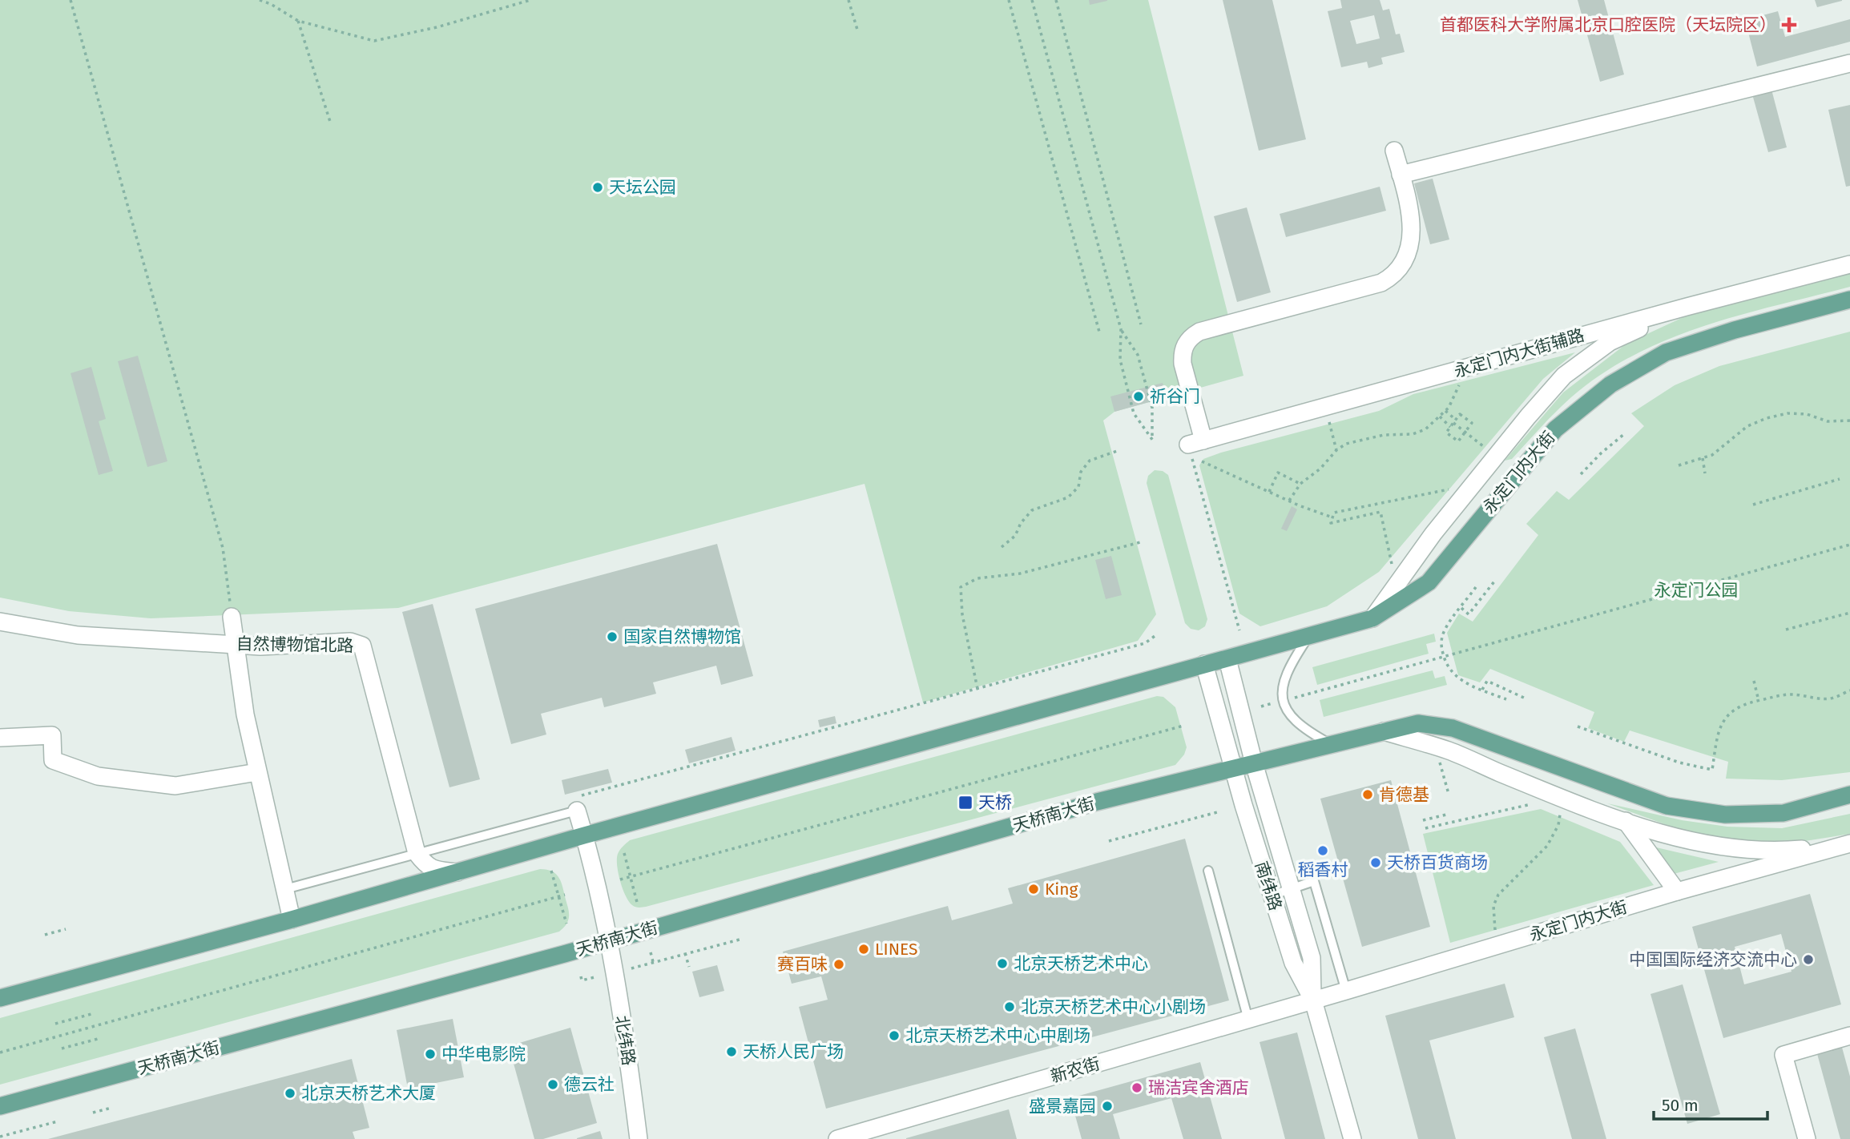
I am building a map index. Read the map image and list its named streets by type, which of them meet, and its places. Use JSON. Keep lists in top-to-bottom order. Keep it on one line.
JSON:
{"streets":{"main road":["永定门内大街","天桥南大街"],"street":["永定门内大街辅路","自然博物馆北路","南纬路","北纬路","新农街"]},"crossings":[["永定门内大街","南纬路"],["永定门内大街","新农街"],["天桥南大街","南纬路"],["天桥南大街","北纬路"],["南纬路","新农街"]],"parks":["永定门公园"],"places":{"health":["首都医科大学附属北京口腔医院（天坛院区）"],"other":["天坛公园","祈谷门","国家自然博物馆","肯德基","稻香村","天桥百货商场","King","LINES","中国国际经济交流中心","北京天桥艺术中心","赛百味","北京天桥艺术中心小剧场","北京天桥艺术中心中剧场","天桥人民广场","中华电影院","德云社","瑞洁宾舍酒店","北京天桥艺术大厦","盛景嘉园"],"transit":["天桥"]},"scale_bar":"50 m"}
